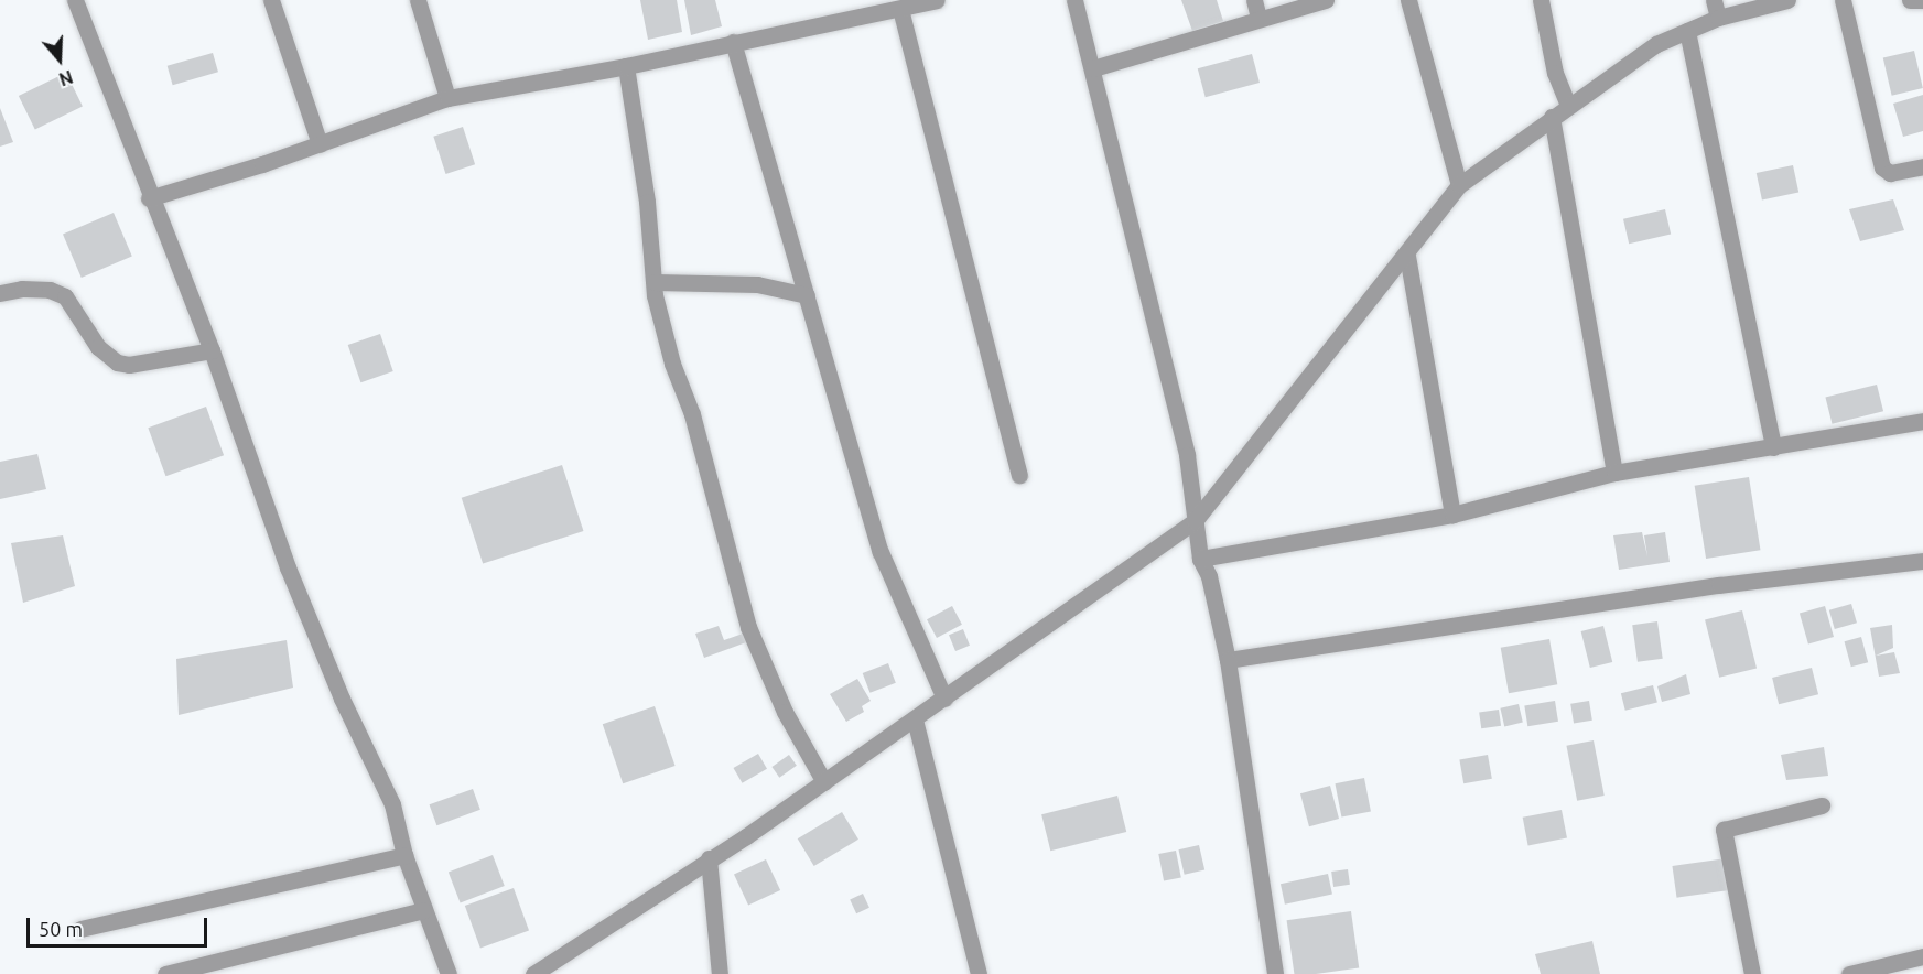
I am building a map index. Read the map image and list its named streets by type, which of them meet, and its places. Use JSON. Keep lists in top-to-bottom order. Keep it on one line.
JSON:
{"scale_bar":"50 m","north":"bottom"}
